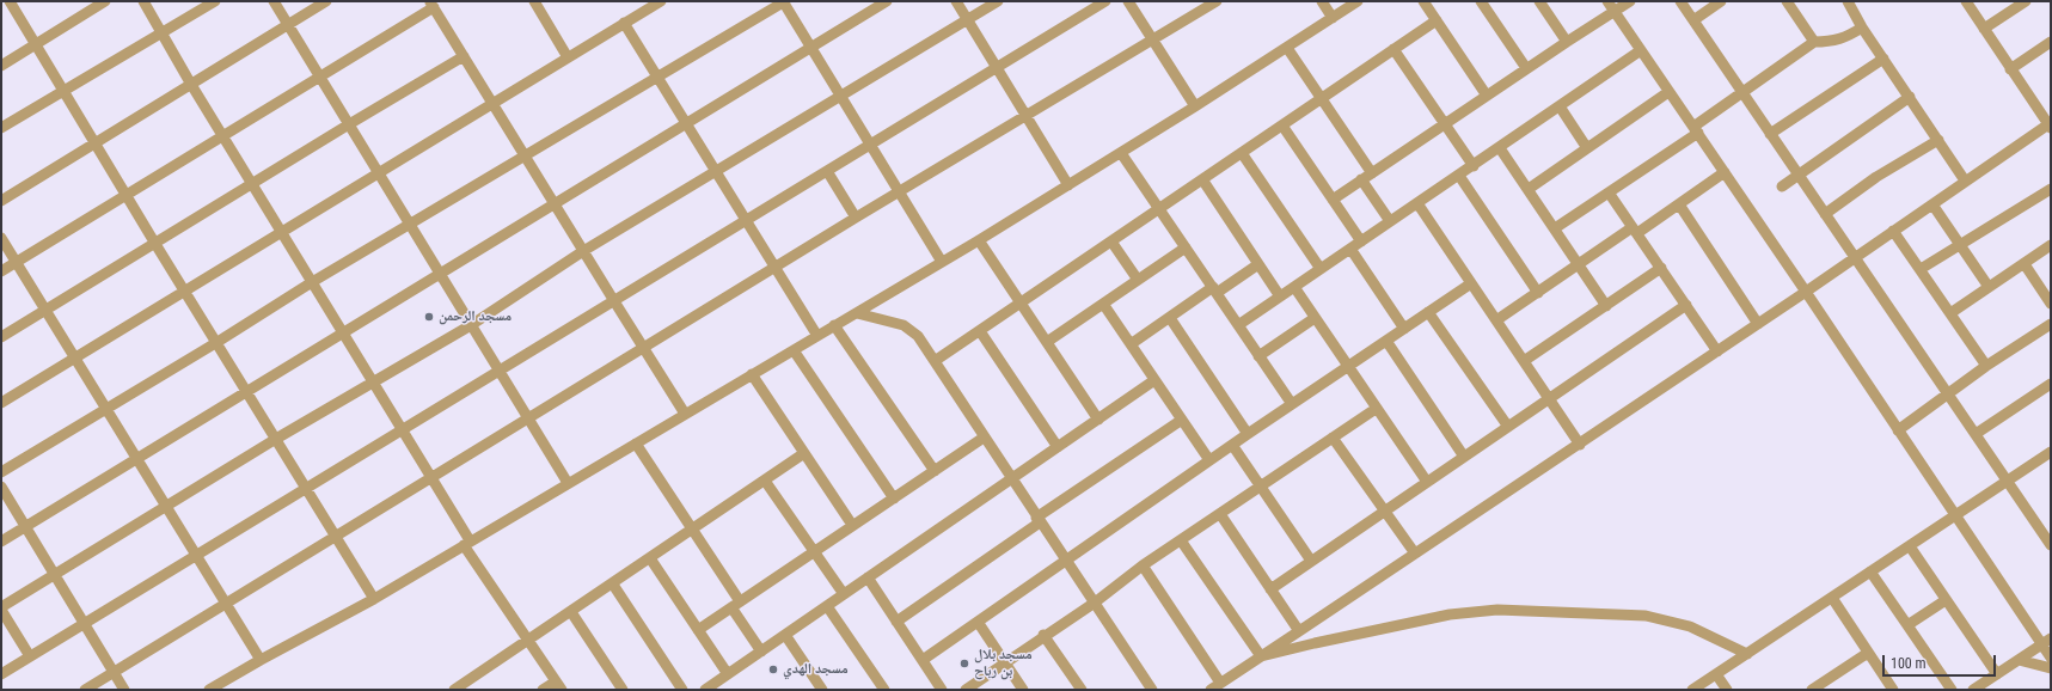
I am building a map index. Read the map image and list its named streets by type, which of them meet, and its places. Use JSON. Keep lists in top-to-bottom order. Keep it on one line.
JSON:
{"places":["مسجد الرحمن","مسجد بلال بن رباح","مسجد الهدي"],"scale_bar":"100 m"}
